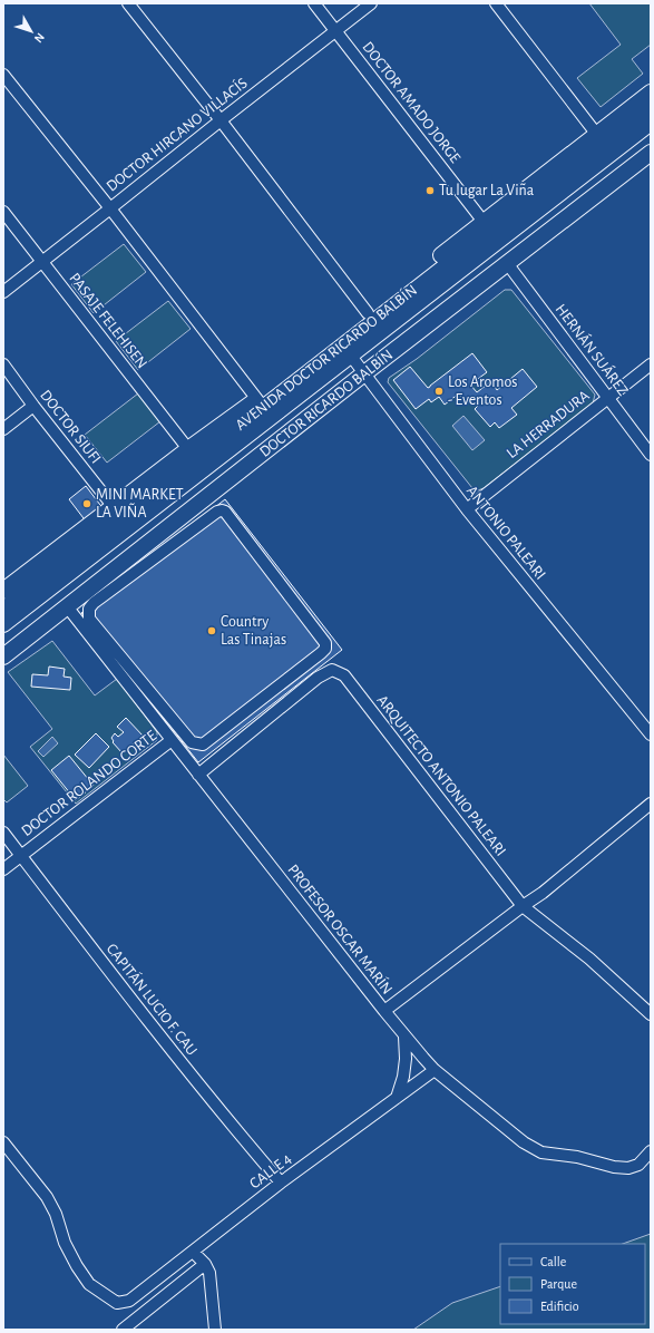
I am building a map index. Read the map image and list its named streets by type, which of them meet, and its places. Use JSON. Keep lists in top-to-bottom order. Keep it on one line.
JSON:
{"streets":{"street":["DOCTOR AMADO JORGE","DOCTOR HIRCANO VILLACÍS","PASAJE FELEHISEN","HERNÁN SUÁREZ","AVENIDA DOCTOR RICARDO BALBÍN","DOCTOR RICARDO BALBÍN","LA HERRADURA","DOCTOR SIUFI","ANTONIO PALEARI","ARQUITECTO ANTONIO PALEARI","DOCTOR ROLANDO CORTE","PROFESOR OSCAR MARÍN","CAPITÁN LUCIO F. CAU","CALLE 4"]},"crossings":[["DOCTOR AMADO JORGE","DOCTOR HIRCANO VILLACÍS"],["DOCTOR HIRCANO VILLACÍS","PASAJE FELEHISEN"],["HERNÁN SUÁREZ","DOCTOR RICARDO BALBÍN"],["HERNÁN SUÁREZ","LA HERRADURA"],["AVENIDA DOCTOR RICARDO BALBÍN","ANTONIO PALEARI"],["DOCTOR RICARDO BALBÍN","ANTONIO PALEARI"],["DOCTOR RICARDO BALBÍN","PROFESOR OSCAR MARÍN"],["LA HERRADURA","ANTONIO PALEARI"],["ARQUITECTO ANTONIO PALEARI","PROFESOR OSCAR MARÍN"],["DOCTOR ROLANDO CORTE","PROFESOR OSCAR MARÍN"],["DOCTOR ROLANDO CORTE","CAPITÁN LUCIO F. CAU"],["PROFESOR OSCAR MARÍN","CALLE 4"],["CAPITÁN LUCIO F. CAU","CALLE 4"]],"places":["Tu lugar La Viña","Los Aromos - Eventos","MINI MARKET LA VIÑA","Country Las Tinajas"],"legend":["Calle","Parque","Edificio"],"north":"bottom right"}
